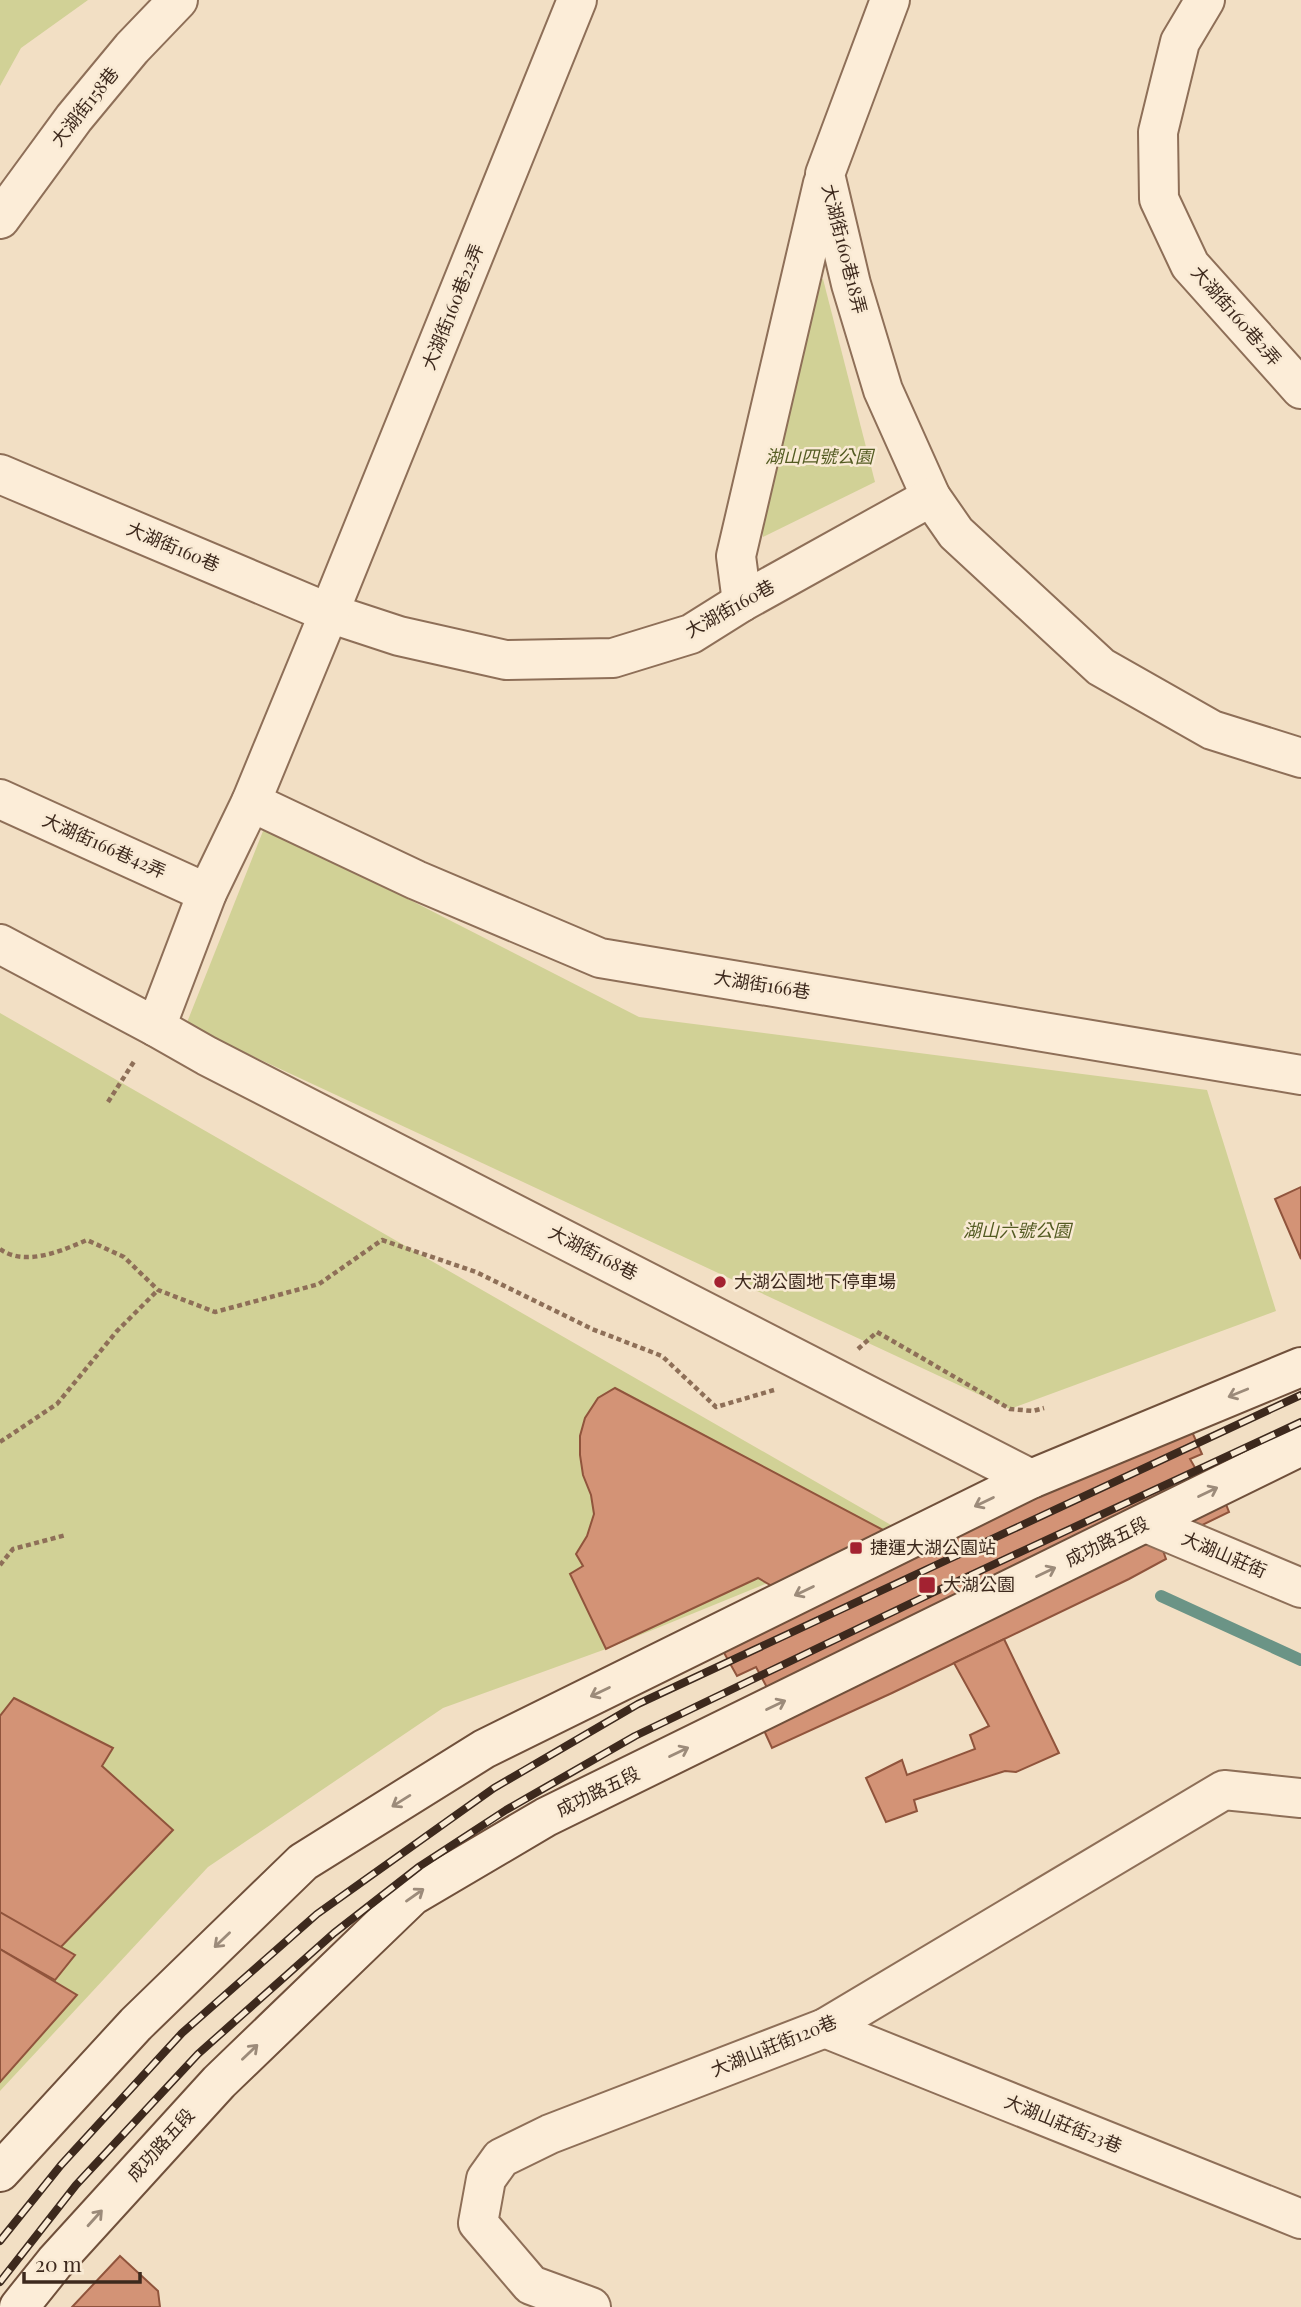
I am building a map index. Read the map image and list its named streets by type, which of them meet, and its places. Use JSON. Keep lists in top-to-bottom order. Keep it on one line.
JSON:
{"streets":{"street":["大湖街158巷","大湖街160巷18弄","大湖街160巷22弄","大湖街160巷2弄","大湖街160巷","大湖街166巷42弄","大湖街166巷","大湖街168巷","成功路五段","大湖山莊街","大湖山莊街120巷","大湖山莊街23巷"]},"crossings":[["大湖街160巷18弄","大湖街160巷"],["大湖街160巷22弄","大湖街160巷"],["大湖街160巷22弄","大湖街166巷42弄"],["大湖街160巷22弄","大湖街166巷"],["大湖街160巷22弄","大湖街168巷"],["成功路五段","大湖山莊街"],["大湖山莊街120巷","大湖山莊街23巷"]],"parks":["湖山四號公園","湖山六號公園"],"places":{"other":["大湖公園地下停車場"],"transit":["捷運大湖公園站","大湖公園"]},"scale_bar":"20 m"}
